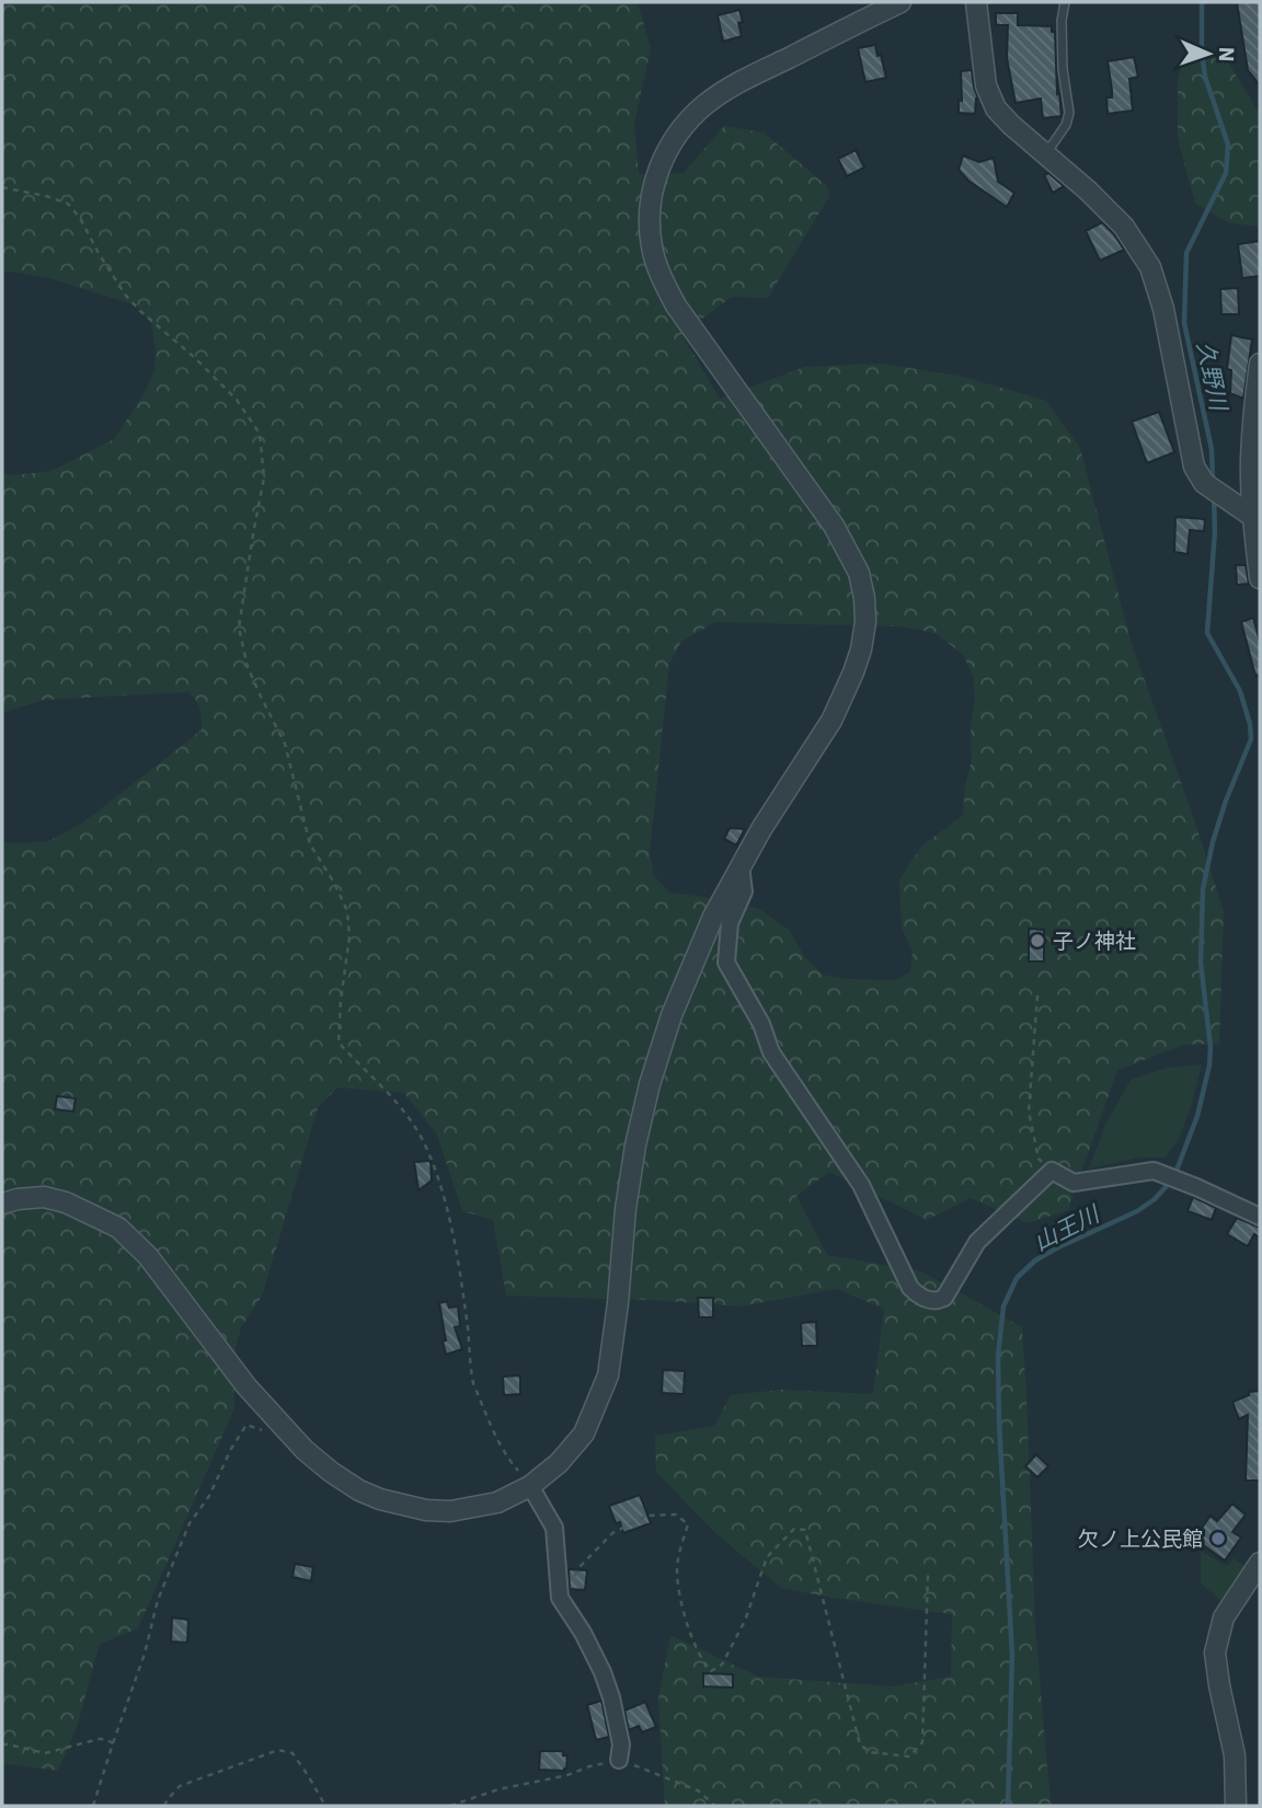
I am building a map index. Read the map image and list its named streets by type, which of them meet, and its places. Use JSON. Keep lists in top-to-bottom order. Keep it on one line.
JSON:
{"water":["久野川","山王川"],"places":["子ノ神社","欠ノ上公民館"],"north":"right"}
